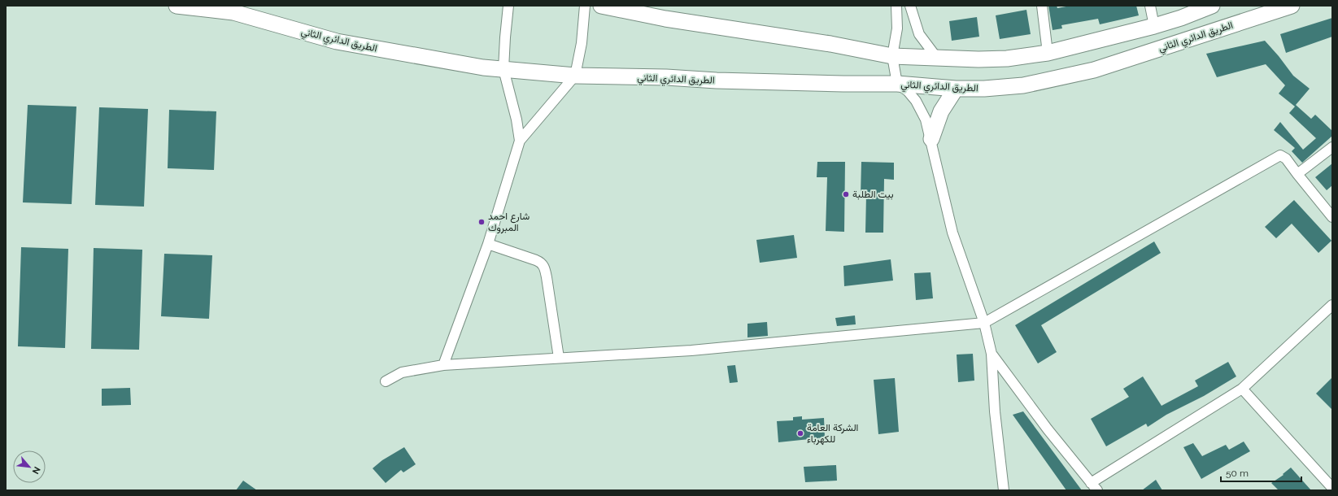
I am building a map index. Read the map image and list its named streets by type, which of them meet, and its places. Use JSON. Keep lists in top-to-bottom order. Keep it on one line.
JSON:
{"streets":{"main road":["الطريق الدائري الثاني"]},"places":["بيت الطلبة","شارع احمد المبروك","الشركة العامة للكهرباء"],"scale_bar":"50 m","north":"bottom right"}
